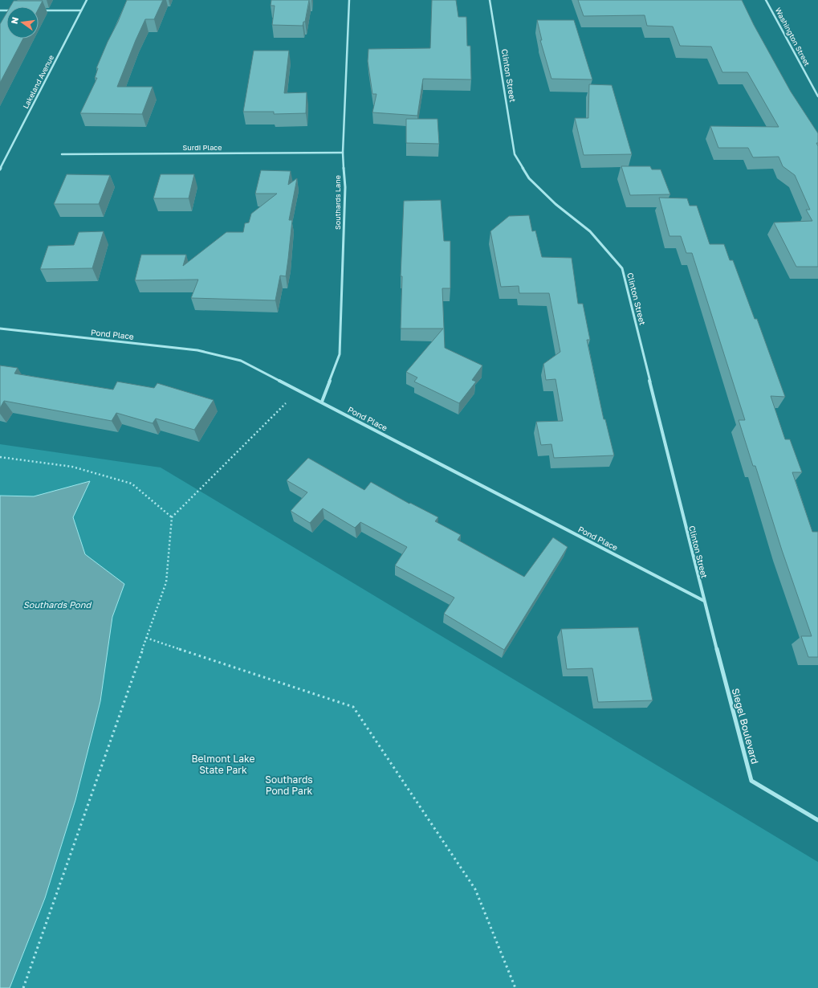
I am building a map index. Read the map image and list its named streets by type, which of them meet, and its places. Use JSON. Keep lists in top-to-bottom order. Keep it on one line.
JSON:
{"streets":{"street":["Washington Street","Clinton Street","Lakeland Avenue","Surdi Place","Southards Lane","Pond Place","Siegel Boulevard"]},"crossings":[["Clinton Street","Pond Place"],["Clinton Street","Siegel Boulevard"],["Surdi Place","Southards Lane"],["Southards Lane","Pond Place"],["Pond Place","Siegel Boulevard"]],"water":["Southards Pond"],"parks":["Belmont Lake State Park","Southards Pond Park"],"north":"left"}
